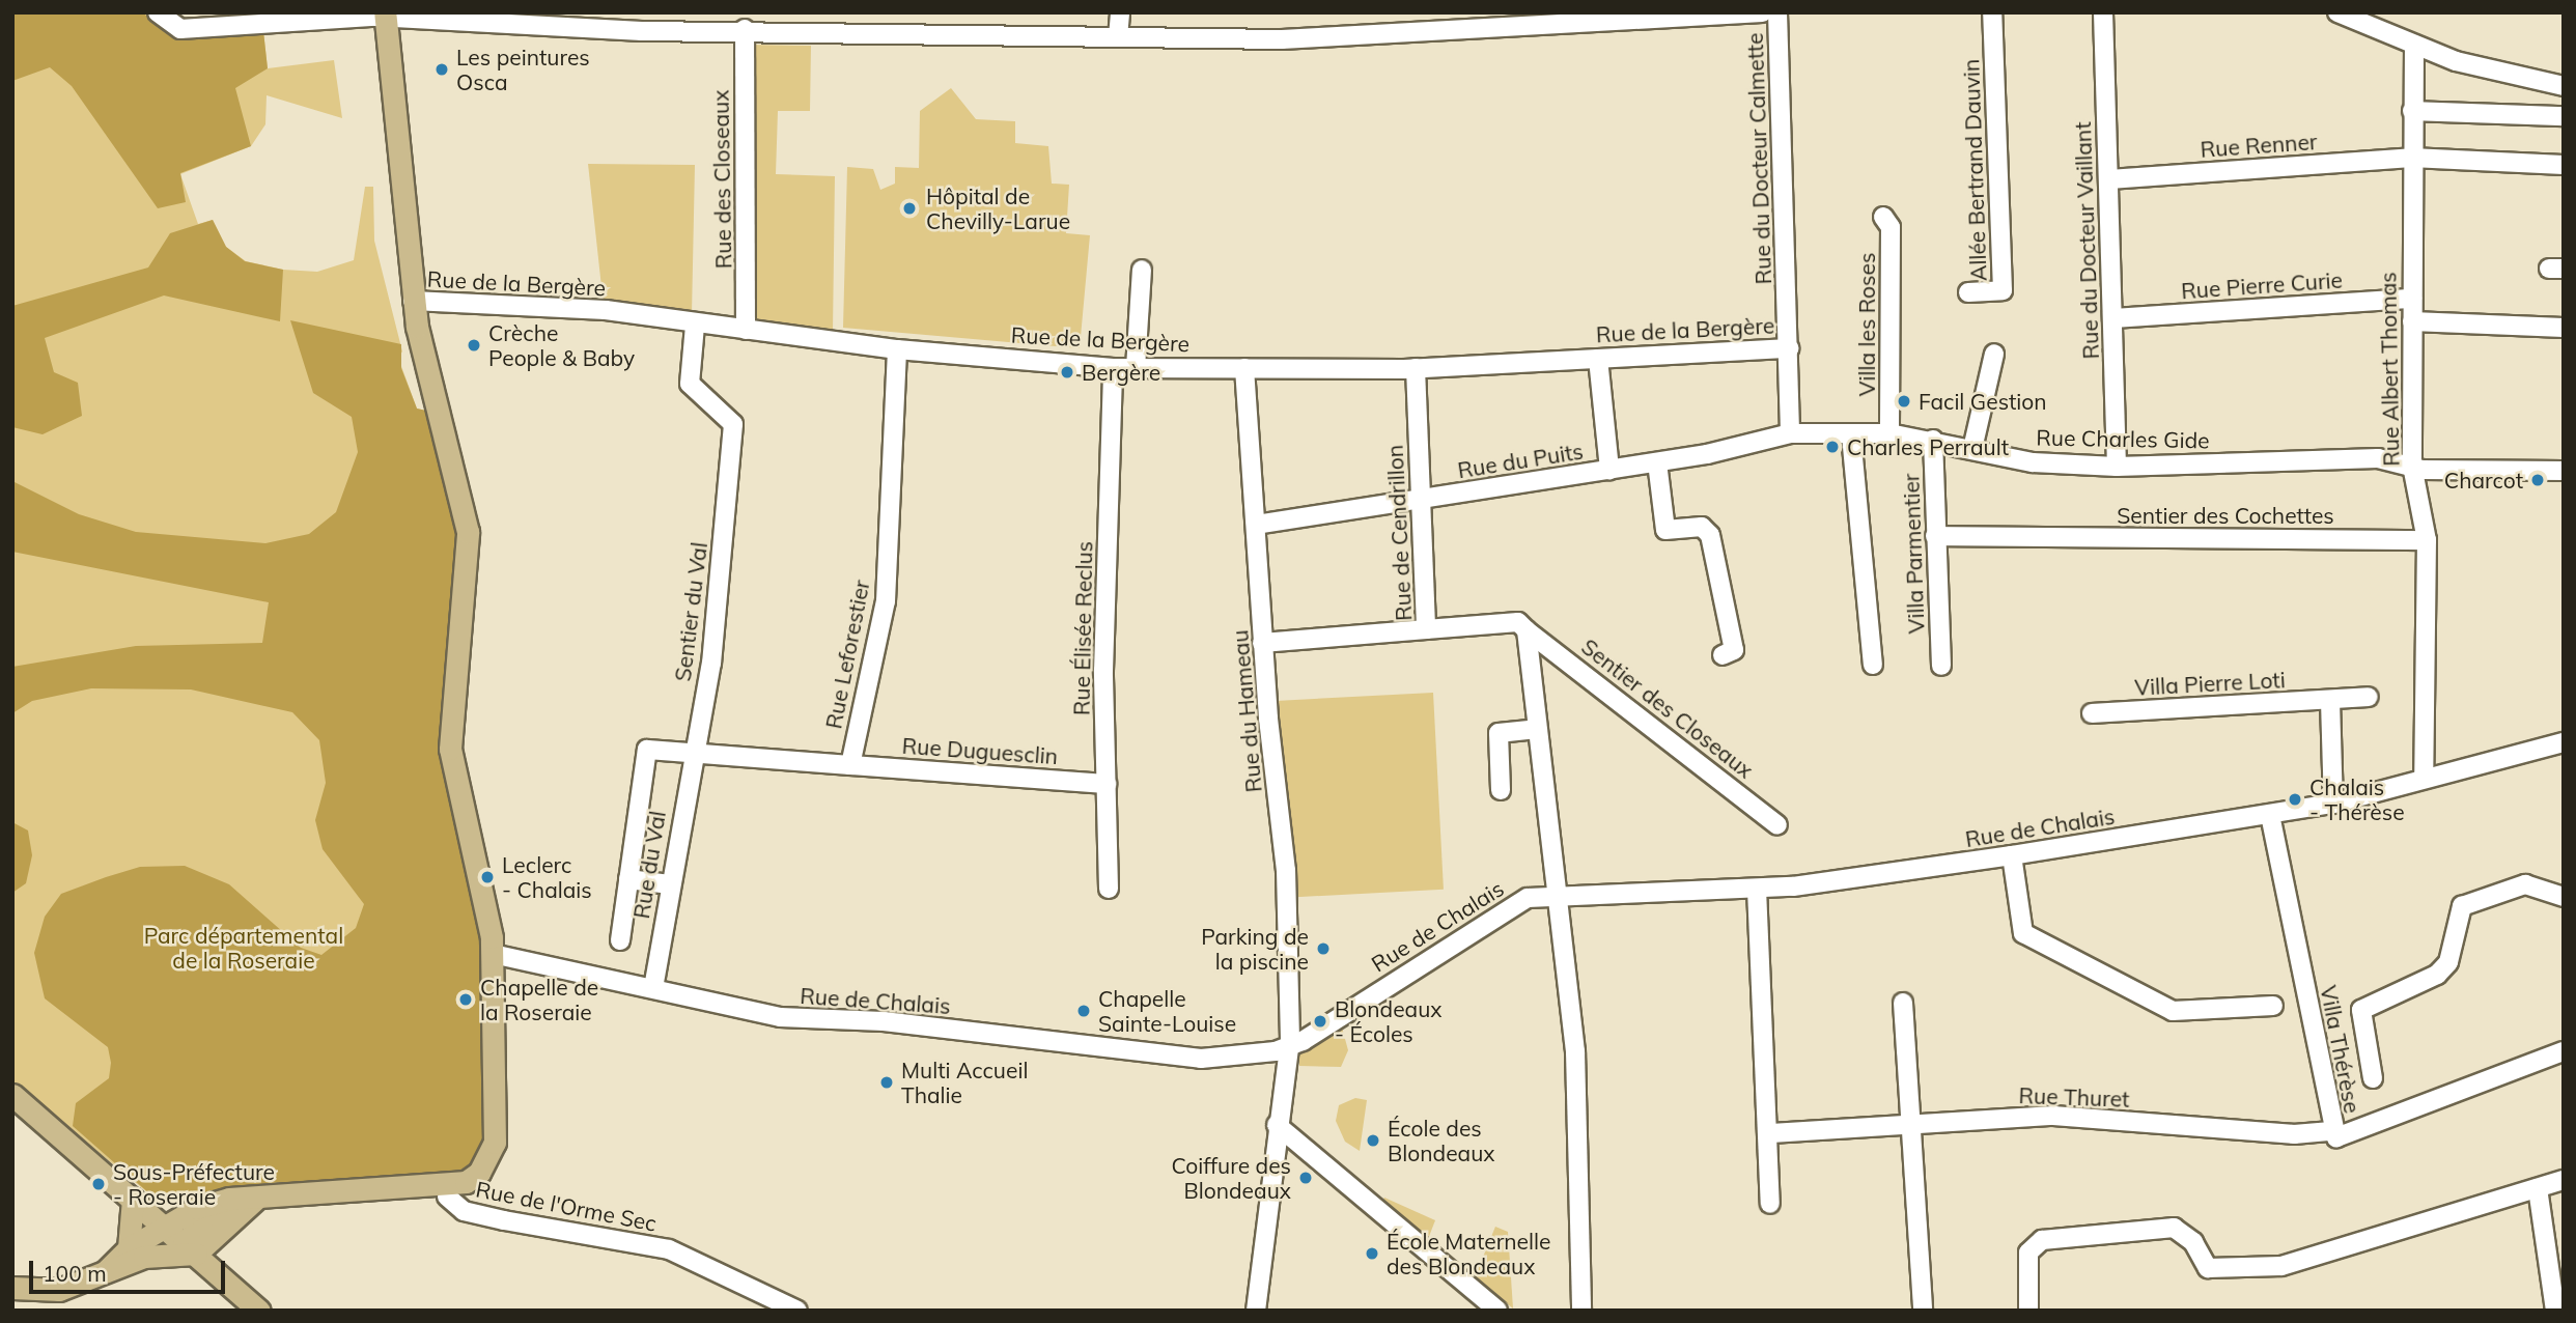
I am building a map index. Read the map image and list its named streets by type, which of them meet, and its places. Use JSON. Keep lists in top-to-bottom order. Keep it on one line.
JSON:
{"streets":{"street":["Rue Renner","Rue du Docteur Calmette","Allée Bertrand Dauvin","Rue des Closeaux","Rue du Docteur Vaillant","Rue de la Bergère","Rue Pierre Curie","Villa les Roses","Rue Albert Thomas","Rue Charles Gide","Rue du Puits","Sentier des Cochettes","Rue de Cendrillon","Villa Parmentier","Sentier du Val","Rue Élisée Reclus","Rue Leforestier","Villa Pierre Loti","Sentier des Closeaux","Rue du Hameau","Rue Duguesclin","Rue de Chalais","Rue du Val","Villa Thérèse","Rue Thuret","Rue de l'Orme Sec"]},"crossings":[["Rue Renner","Rue du Docteur Vaillant"],["Rue Renner","Rue Albert Thomas"],["Rue du Docteur Calmette","Rue de la Bergère"],["Rue du Docteur Calmette","Rue Charles Gide"],["Rue du Docteur Calmette","Rue du Puits"],["Rue des Closeaux","Rue de la Bergère"],["Rue du Docteur Vaillant","Rue Pierre Curie"],["Rue du Docteur Vaillant","Rue Charles Gide"],["Rue de la Bergère","Rue de Cendrillon"],["Rue de la Bergère","Sentier du Val"],["Rue de la Bergère","Rue Élisée Reclus"],["Rue de la Bergère","Rue Leforestier"],["Rue de la Bergère","Rue du Hameau"],["Rue Pierre Curie","Rue Albert Thomas"],["Villa les Roses","Rue Charles Gide"],["Rue Albert Thomas","Rue Charles Gide"],["Rue Albert Thomas","Sentier des Cochettes"],["Rue Albert Thomas","Rue de Chalais"],["Rue Charles Gide","Rue du Puits"],["Rue Charles Gide","Villa Parmentier"],["Rue du Puits","Rue de Cendrillon"],["Rue du Puits","Rue du Hameau"],["Sentier des Cochettes","Villa Parmentier"],["Rue de Cendrillon","Sentier des Closeaux"],["Sentier du Val","Rue du Val"],["Rue Élisée Reclus","Rue Duguesclin"],["Rue Leforestier","Rue Duguesclin"],["Rue du Hameau","Rue de Chalais"],["Rue de Chalais","Rue du Val"],["Rue de Chalais","Villa Thérèse"],["Villa Thérèse","Rue Thuret"]],"parks":["Parc départemental de la Roseraie"],"places":["Les peintures Osca","Hôpital de Chevilly-Larue","Crèche People & Baby","Bergère","Facil Gestion","Charles Perrault","Charcot","Chalais - Thérèse","Leclerc - Chalais","Parking de la piscine","Chapelle de la Roseraie","Chapelle Sainte-Louise","Blondeaux - Écoles","Multi Accueil Thalie","École des Blondeaux","Coiffure des Blondeaux","Sous-Préfecture - Roseraie","École Maternelle des Blondeaux"],"scale_bar":"100 m"}
